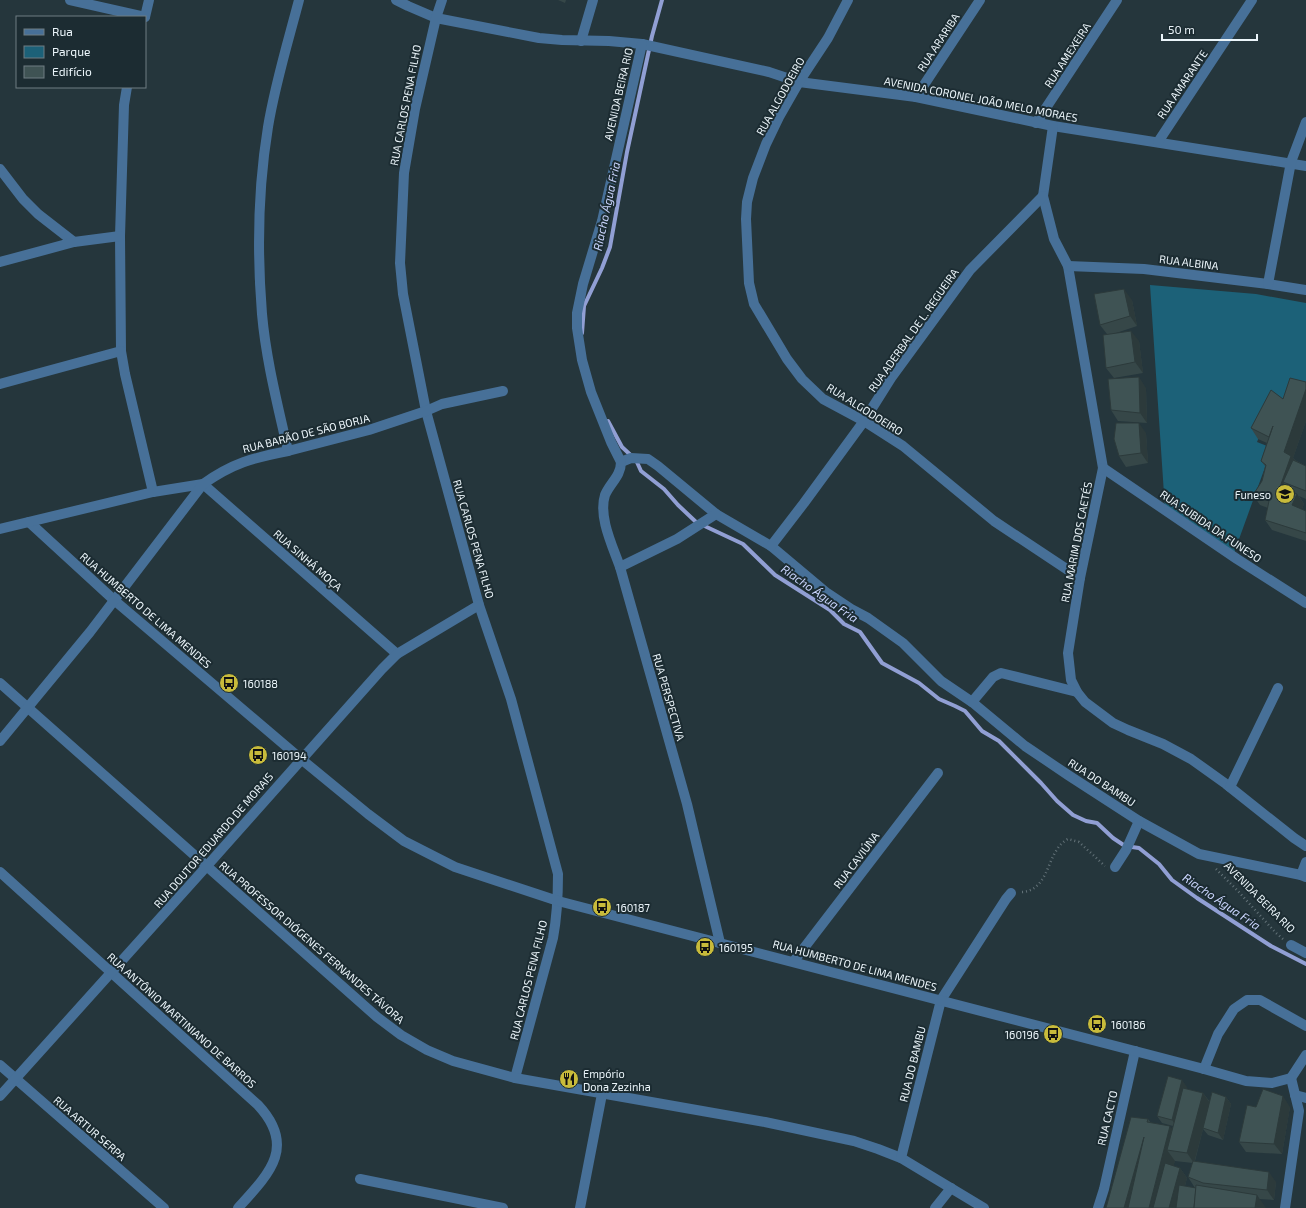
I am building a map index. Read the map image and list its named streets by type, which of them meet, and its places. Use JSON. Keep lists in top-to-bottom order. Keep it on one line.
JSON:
{"streets":{"street":["RUA ARARIBA","RUA AMEXEIRA","RUA AMARANTE","AVENIDA BEIRA RIO","RUA ALGODOEIRO","AVENIDA CORONEL JOÃO MELO MORAES","RUA CARLOS PENA FILHO","RUA ALBINA","RUA ADERBAL DE L. REGUEIRA","RUA BARÃO DE SÃO BORJA","RUA SUBIDA DA FUNESO","RUA MARIM DOS CAETÉS","RUA SINHÁ MOÇA","RUA HUMBERTO DE LIMA MENDES","RUA PERSPECTIVA","RUA DO BAMBU","RUA DOUTOR EDUARDO DE MORAIS","RUA CAVIÚNA","RUA PROFESSOR DIÓGENES FERNANDES TÁVORA","RUA ANTÔNIO MARTINIANO DE BARROS","RUA CACTO","RUA ARTUR SERPA"]},"crossings":[["RUA ARARIBA","AVENIDA CORONEL JOÃO MELO MORAES"],["RUA AMEXEIRA","AVENIDA CORONEL JOÃO MELO MORAES"],["RUA AMARANTE","AVENIDA CORONEL JOÃO MELO MORAES"],["AVENIDA BEIRA RIO","AVENIDA CORONEL JOÃO MELO MORAES"],["AVENIDA BEIRA RIO","RUA PERSPECTIVA"],["RUA ALGODOEIRO","AVENIDA CORONEL JOÃO MELO MORAES"],["RUA ALGODOEIRO","RUA ADERBAL DE L. REGUEIRA"],["RUA ALGODOEIRO","RUA MARIM DOS CAETÉS"],["AVENIDA CORONEL JOÃO MELO MORAES","RUA CARLOS PENA FILHO"],["AVENIDA CORONEL JOÃO MELO MORAES","RUA MARIM DOS CAETÉS"],["RUA CARLOS PENA FILHO","RUA BARÃO DE SÃO BORJA"],["RUA CARLOS PENA FILHO","RUA HUMBERTO DE LIMA MENDES"],["RUA CARLOS PENA FILHO","RUA DOUTOR EDUARDO DE MORAIS"],["RUA CARLOS PENA FILHO","RUA PROFESSOR DIÓGENES FERNANDES TÁVORA"],["RUA ALBINA","RUA MARIM DOS CAETÉS"],["RUA ADERBAL DE L. REGUEIRA","RUA MARIM DOS CAETÉS"],["RUA ADERBAL DE L. REGUEIRA","RUA DO BAMBU"],["RUA BARÃO DE SÃO BORJA","RUA SINHÁ MOÇA"],["RUA BARÃO DE SÃO BORJA","RUA HUMBERTO DE LIMA MENDES"],["RUA SUBIDA DA FUNESO","RUA MARIM DOS CAETÉS"],["RUA SINHÁ MOÇA","RUA DOUTOR EDUARDO DE MORAIS"],["RUA HUMBERTO DE LIMA MENDES","RUA PERSPECTIVA"],["RUA HUMBERTO DE LIMA MENDES","RUA DO BAMBU"],["RUA HUMBERTO DE LIMA MENDES","RUA DOUTOR EDUARDO DE MORAIS"],["RUA HUMBERTO DE LIMA MENDES","RUA CAVIÚNA"],["RUA HUMBERTO DE LIMA MENDES","RUA CACTO"],["RUA DO BAMBU","RUA PROFESSOR DIÓGENES FERNANDES TÁVORA"],["RUA DOUTOR EDUARDO DE MORAIS","RUA PROFESSOR DIÓGENES FERNANDES TÁVORA"],["RUA DOUTOR EDUARDO DE MORAIS","RUA ANTÔNIO MARTINIANO DE BARROS"],["RUA DOUTOR EDUARDO DE MORAIS","RUA ARTUR SERPA"]],"water":["Riacho Água Fria"],"places":{"school or university":["Funeso"],"bus stop":["160188","160194","160187","160195","160186","160196"],"restaurant":["Empório Dona Zezinha"]},"legend":["Rua","Parque","Edifício"],"scale_bar":"50 m"}
